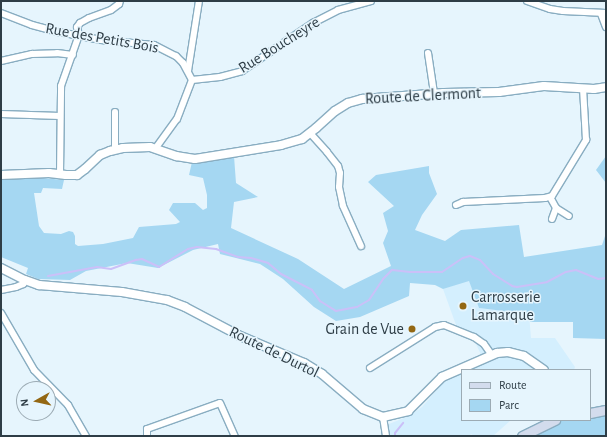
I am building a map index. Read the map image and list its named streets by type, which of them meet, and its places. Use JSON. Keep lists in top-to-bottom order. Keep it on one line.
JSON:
{"streets":{"street":["Rue des Petits Bois","Rue Boucheyre","Route de Clermont","Route de Durtol"]},"crossings":[["Rue des Petits Bois","Rue Boucheyre"]],"places":["Carrosserie Lamarque","Grain de Vue"],"legend":["Route","Parc"],"north":"left"}
